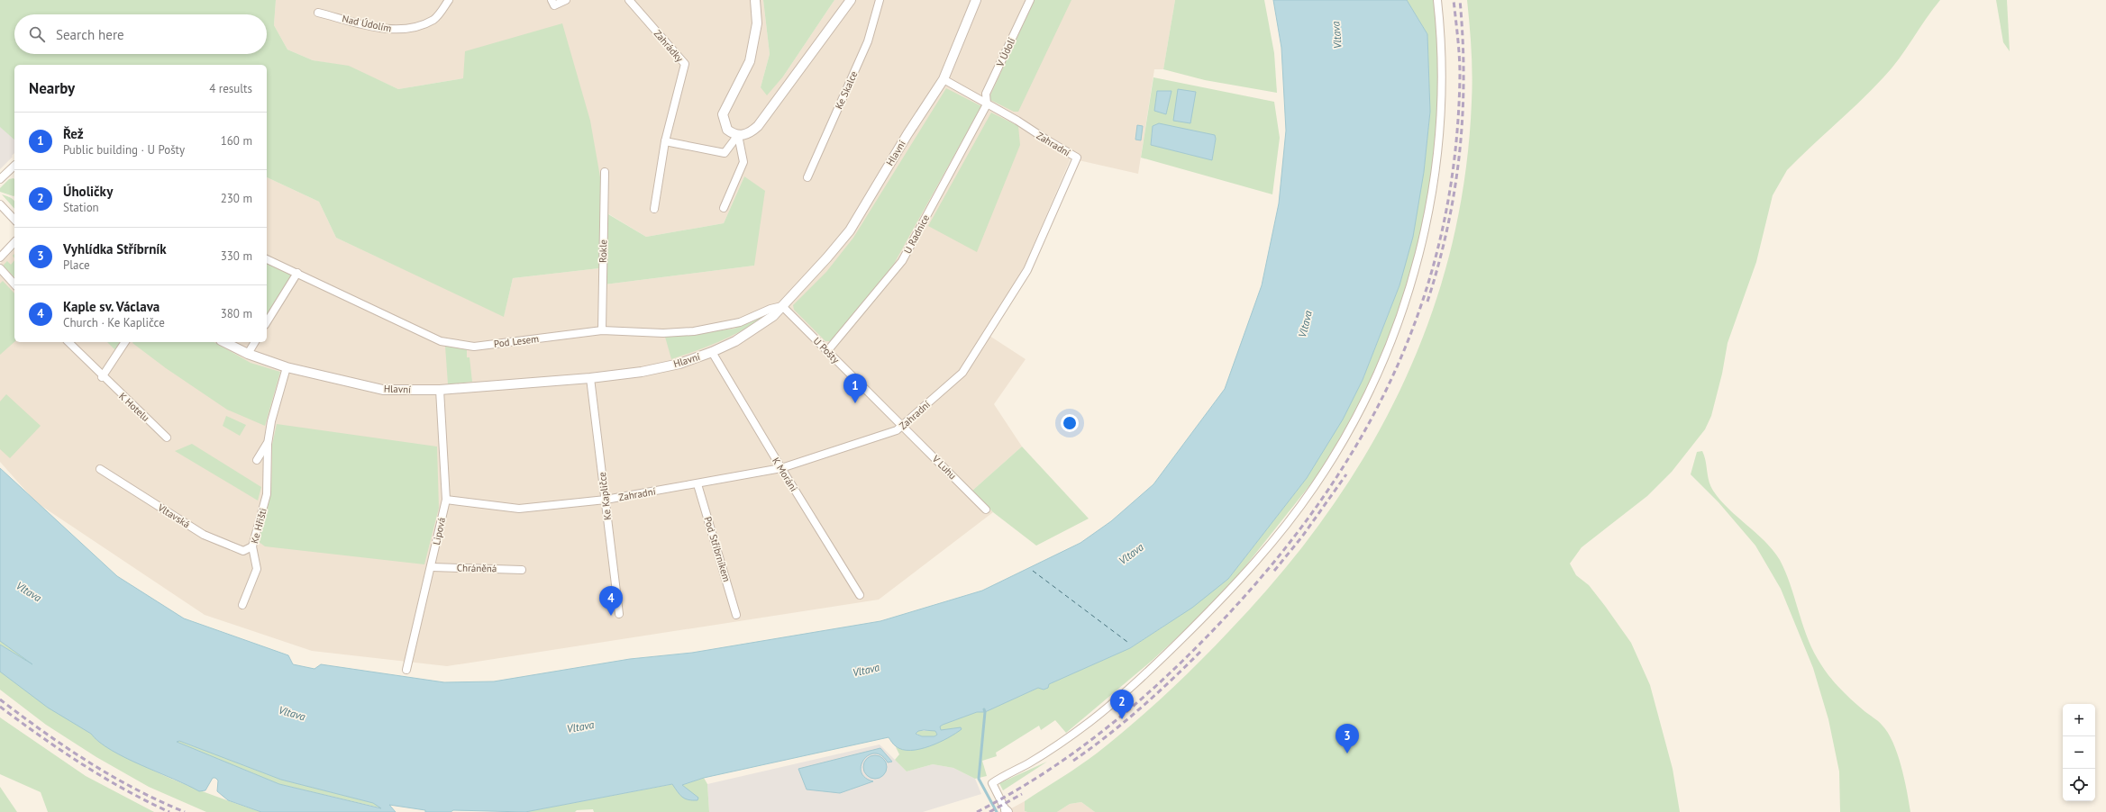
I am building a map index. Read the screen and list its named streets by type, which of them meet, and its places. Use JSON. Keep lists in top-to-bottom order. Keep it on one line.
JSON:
{"streets":{"street":["Nad Údolím","Zahrádky","V Údolí","Ke Skalce","Zahradní","Hlavní","U Radnice","Rokle","Pod Lesem","U Pošty","K Hotelu","V Luhu","K Moráni","Ke Kapličce","Vltavská","Ke Hřišti","Lipová","Pod Stříbrníkem","Chráněná"]},"crossings":[["V Údolí","Zahradní"],["V Údolí","U Radnice"],["Zahradní","Hlavní"],["Zahradní","U Radnice"],["Zahradní","U Pošty"],["Zahradní","V Luhu"],["Zahradní","K Moráni"],["Zahradní","Ke Kapličce"],["Zahradní","Lipová"],["Zahradní","Pod Stříbrníkem"],["Hlavní","Pod Lesem"],["Hlavní","U Pošty"],["Hlavní","K Moráni"],["Hlavní","Ke Kapličce"],["Hlavní","Ke Hřišti"],["Hlavní","Lipová"],["U Radnice","U Pošty"],["Rokle","Pod Lesem"],["Pod Lesem","U Pošty"],["U Pošty","V Luhu"],["Vltavská","Ke Hřišti"],["Lipová","Chráněná"]],"water":["Vltava"],"page":{"search":"Search here","heading":["Nearby","4 results"],"list":[{"mark":"1","name":"Řež","note":"Public building · U Pošty","value":"160 m"},{"mark":"2","name":"Úholičky","note":"Station","value":"230 m"},{"mark":"3","name":"Vyhlídka Stříbrník","note":"Place","value":"330 m"},{"mark":"4","name":"Kaple sv. Václava","note":"Church · Ke Kapličce","value":"380 m"}],"pins":["1","4","2","3"],"map_buttons":["+","−"]}}
